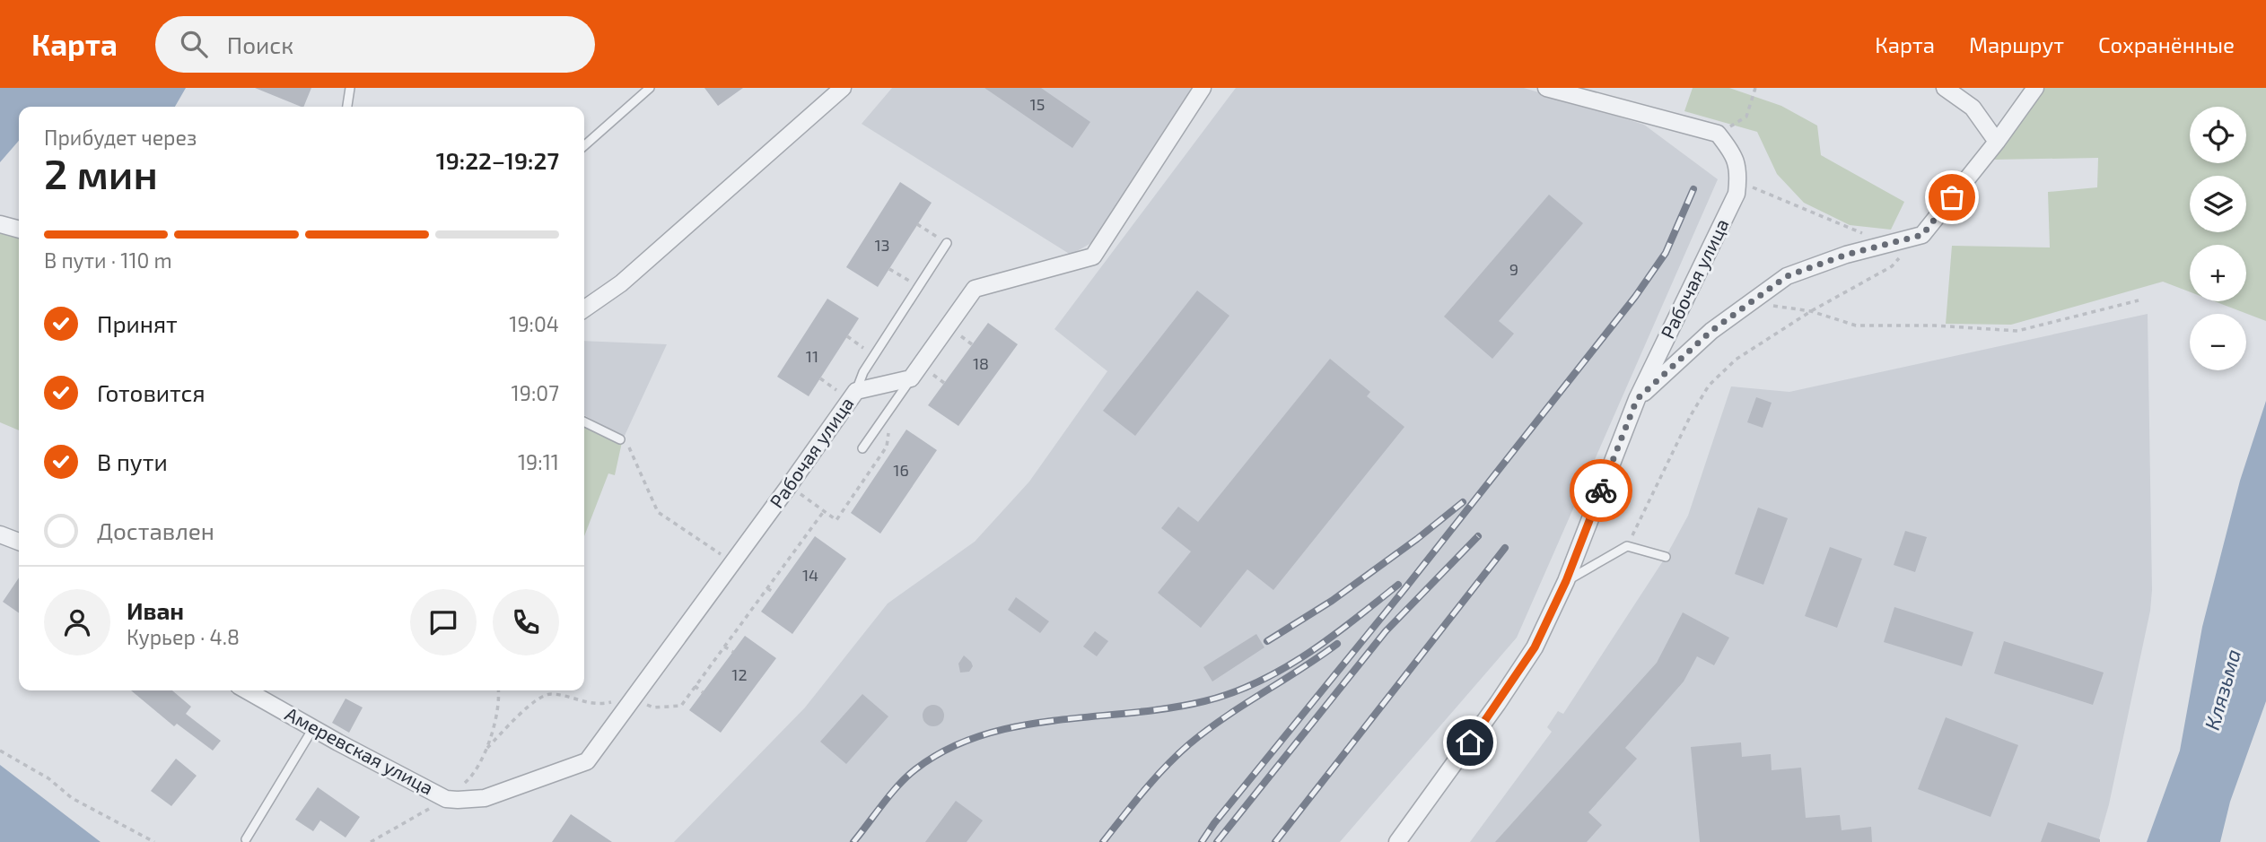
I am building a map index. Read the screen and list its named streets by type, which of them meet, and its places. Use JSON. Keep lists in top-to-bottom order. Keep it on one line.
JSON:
{"streets":{"street":["Рабочая улица","Амеревская улица"]},"crossings":[["Рабочая улица","Амеревская улица"]],"water":["Клязьма"],"house_numbers":["15","13","9","11","18","16","14","12"],"page":{"header":"Карта","search":"Поиск","nav":["Карта","Маршрут","Сохранённые"],"map_buttons":["+","−"],"heading":["2 мин","Прибудет через","19:22–19:27"],"panel":["Иван","Курьер · 4.8"],"bar":"В пути · 110 m","list":[["Принят","19:04"],["Готовится","19:07"],["В пути","19:11"],"Доставлен"]}}
